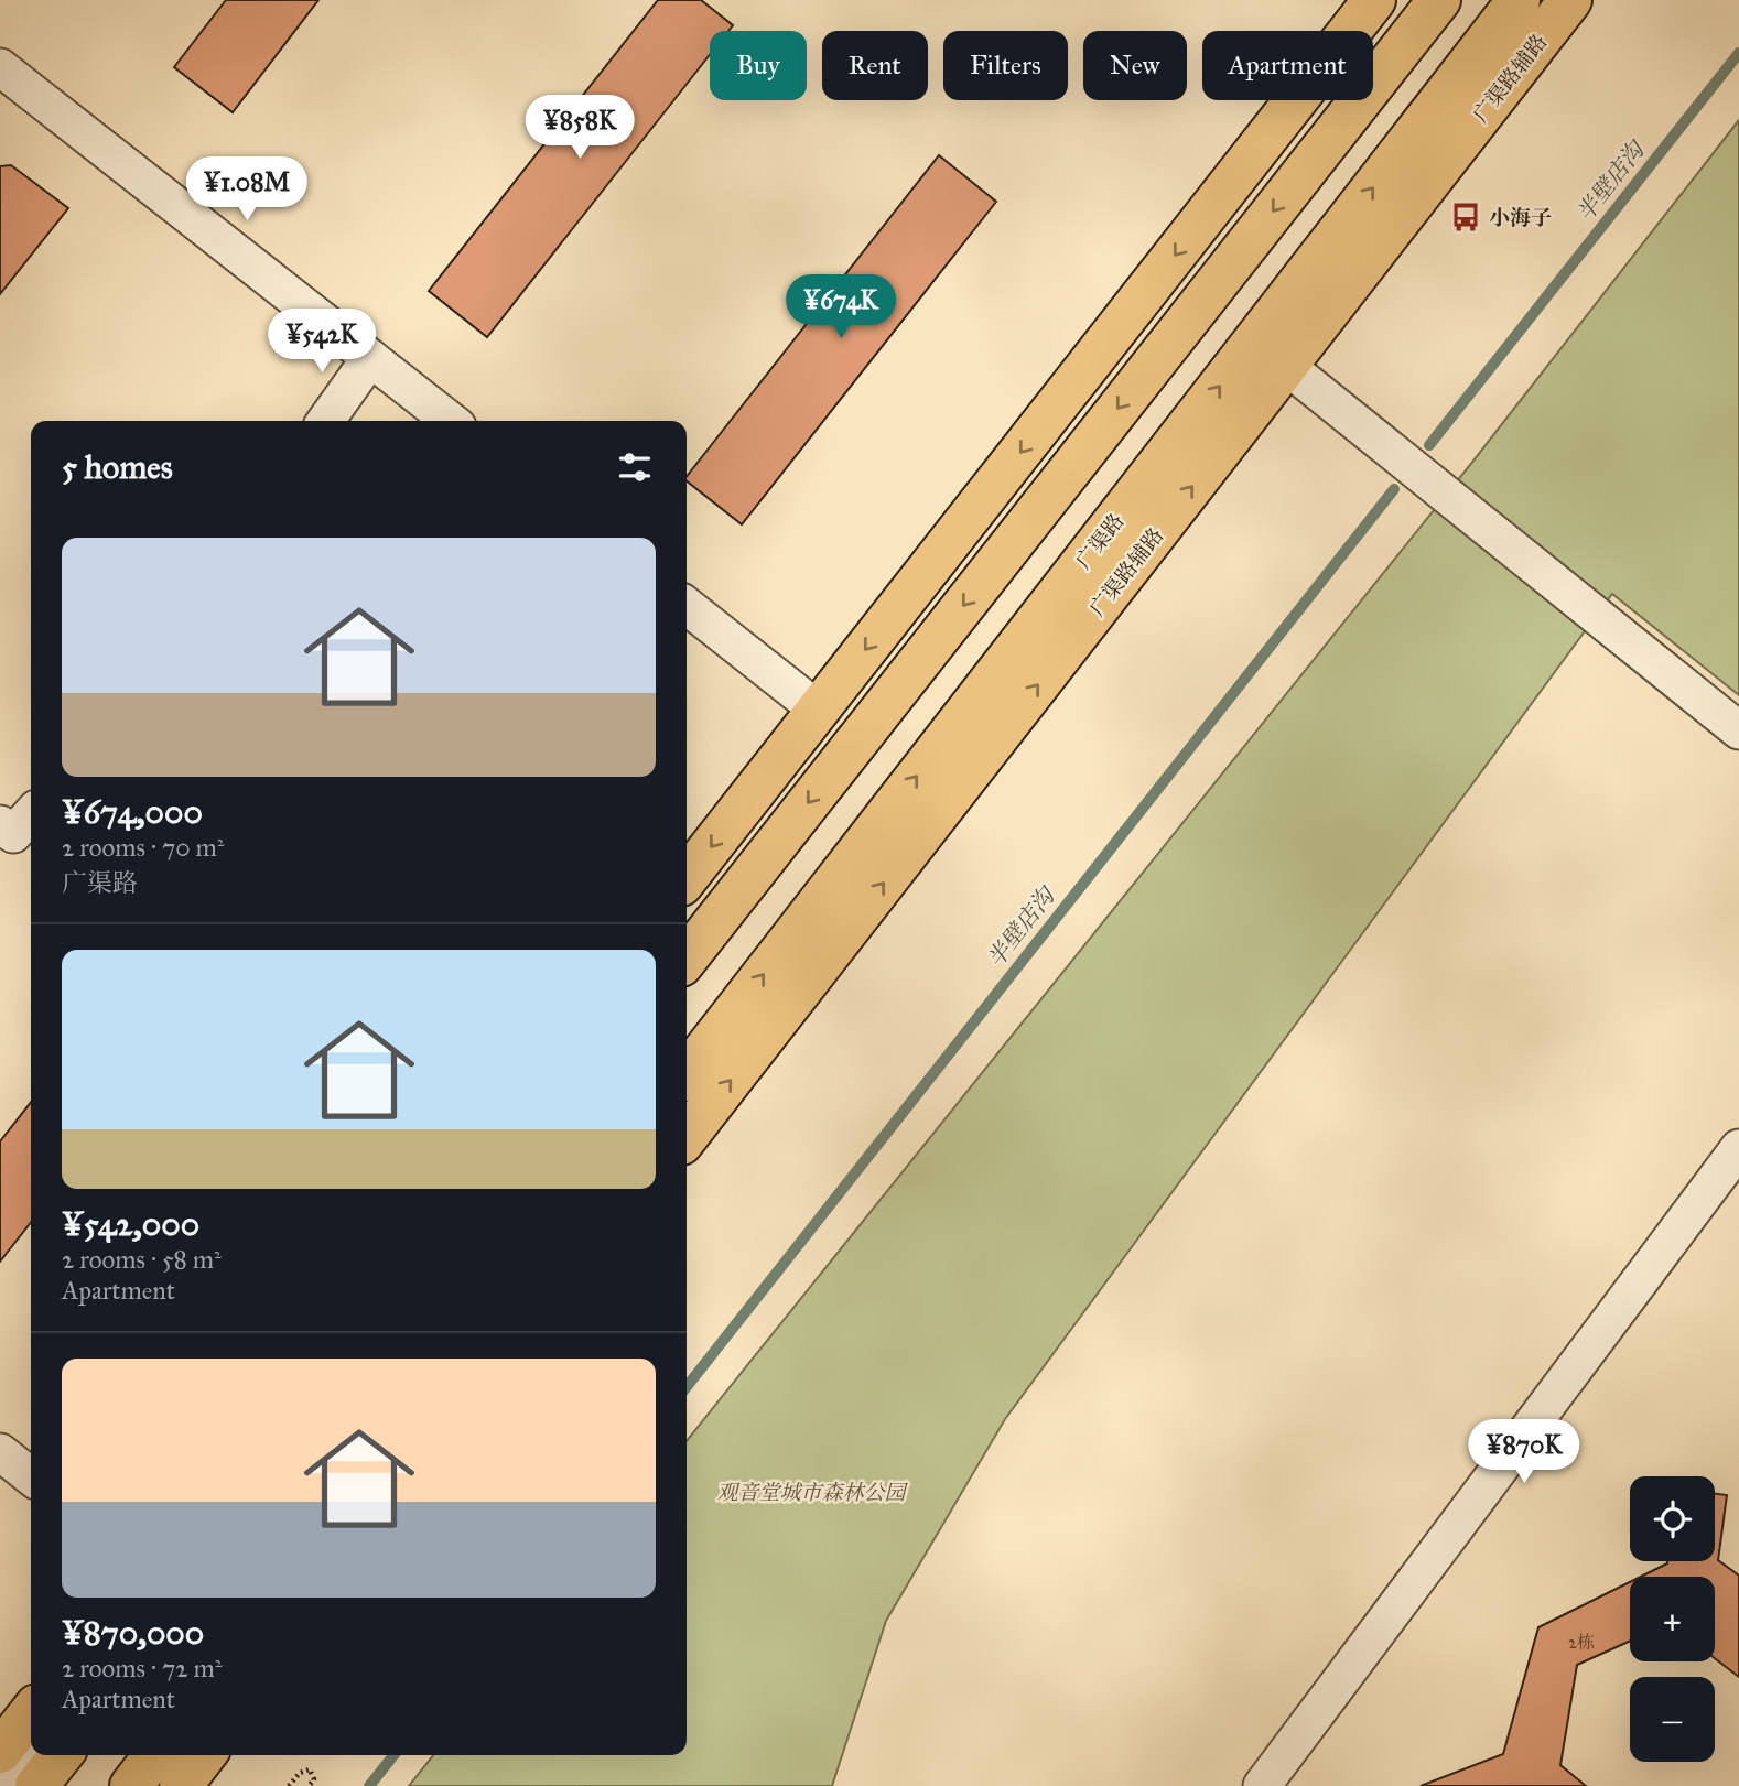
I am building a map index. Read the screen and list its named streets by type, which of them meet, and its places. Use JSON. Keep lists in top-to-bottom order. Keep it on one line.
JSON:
{"streets":{"main road":["广渠路辅路","广渠路"]},"water":["半壁店沟"],"parks":["观音堂城市森林公园"],"places":{"bus stop":["小海子"]},"house_numbers":["2栋"],"page":{"chip":["Buy","Rent","Filters","New","Apartment"],"price":["¥858K","¥1.08M","¥674K","¥542K","¥870K"],"heading":"5 homes","list":[{"name":"¥674,000","note":"2 rooms · 70 m² · 广渠路"},{"name":"¥542,000","note":"2 rooms · 58 m² · Apartment"},{"name":"¥870,000","note":"2 rooms · 72 m² · Apartment"}],"map_buttons":["+","−"]}}
